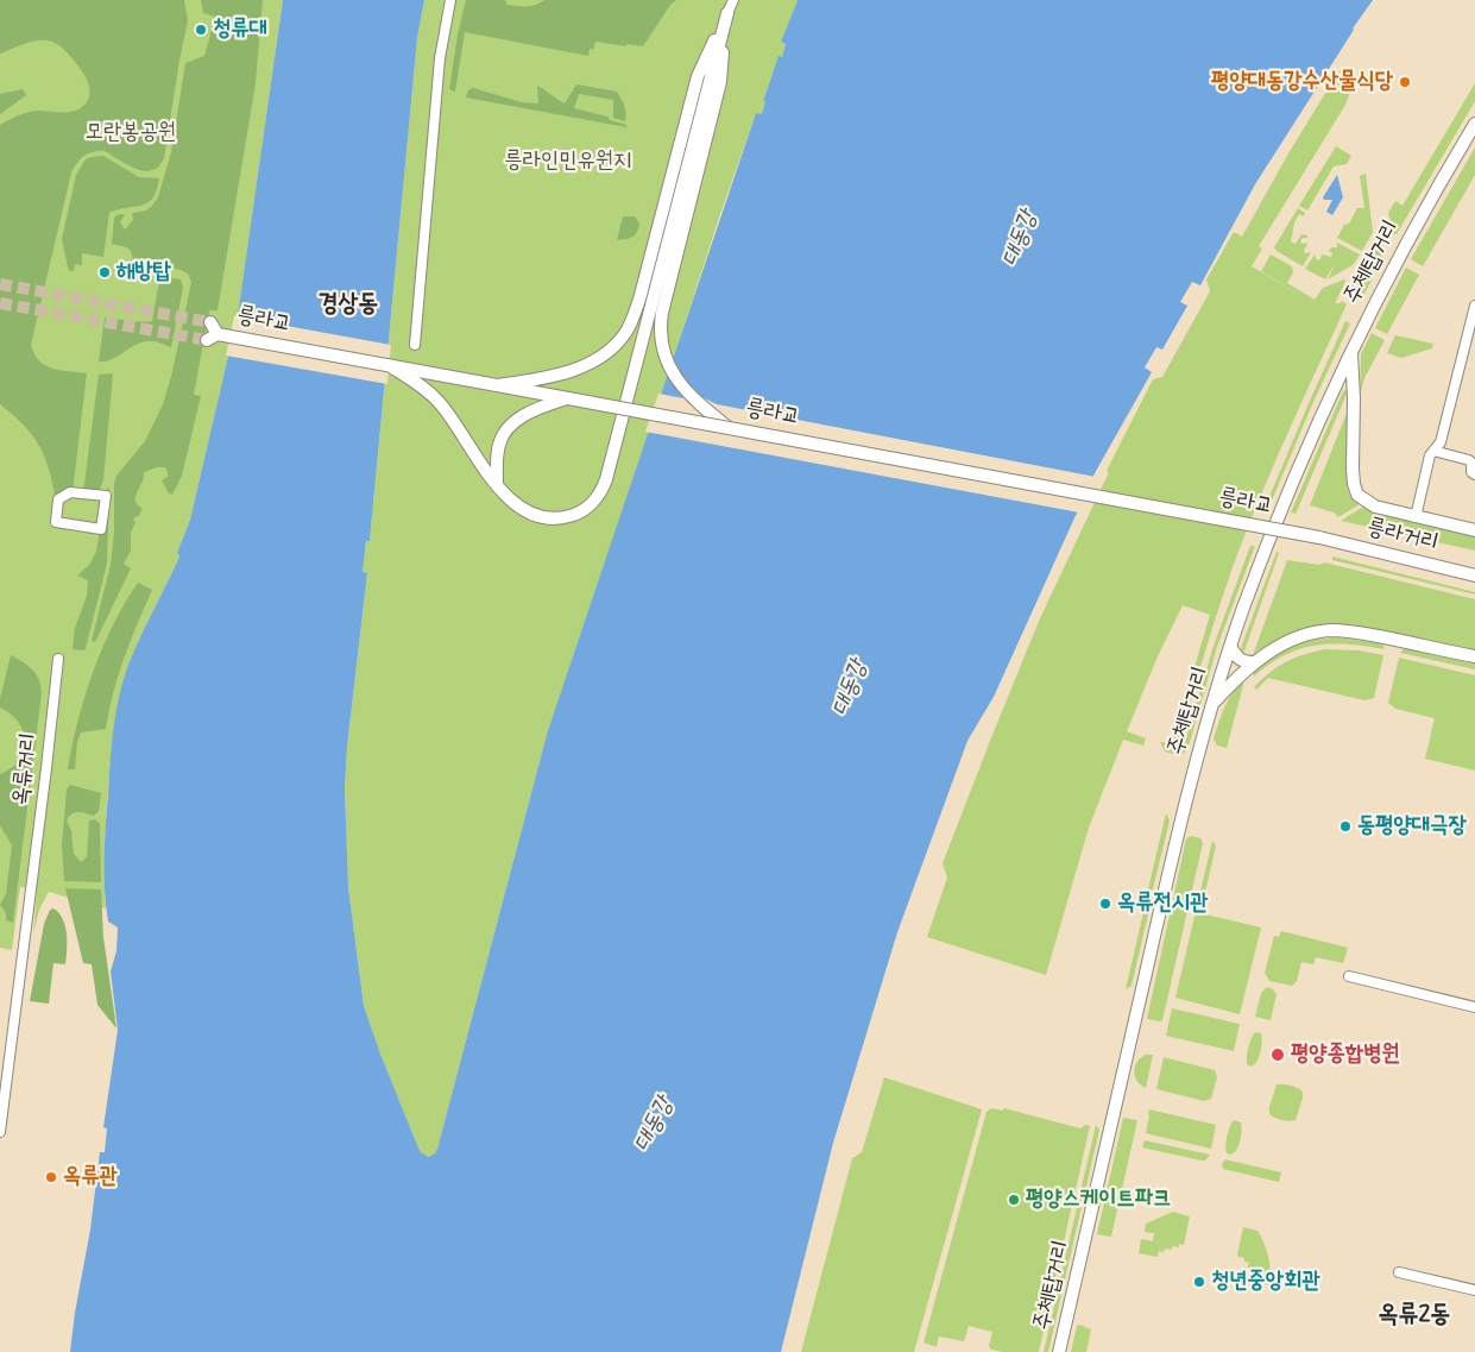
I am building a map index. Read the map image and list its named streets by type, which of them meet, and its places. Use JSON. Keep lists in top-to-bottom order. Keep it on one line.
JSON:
{"streets":{"main road":["주체탑거리","릉라교","릉라거리"],"street":["옥류거리"]},"crossings":[["릉라교","릉라거리"]],"districts":["경상동","옥류2동"],"water":["대동강"],"parks":["모란봉공원","릉라인민유원지"],"places":["청류대","평양대동강수산물식당","해방탑","동평양대극장","옥류전시관","평양종합병원","옥류관","평양스케이트파크","청년중앙회관"]}
